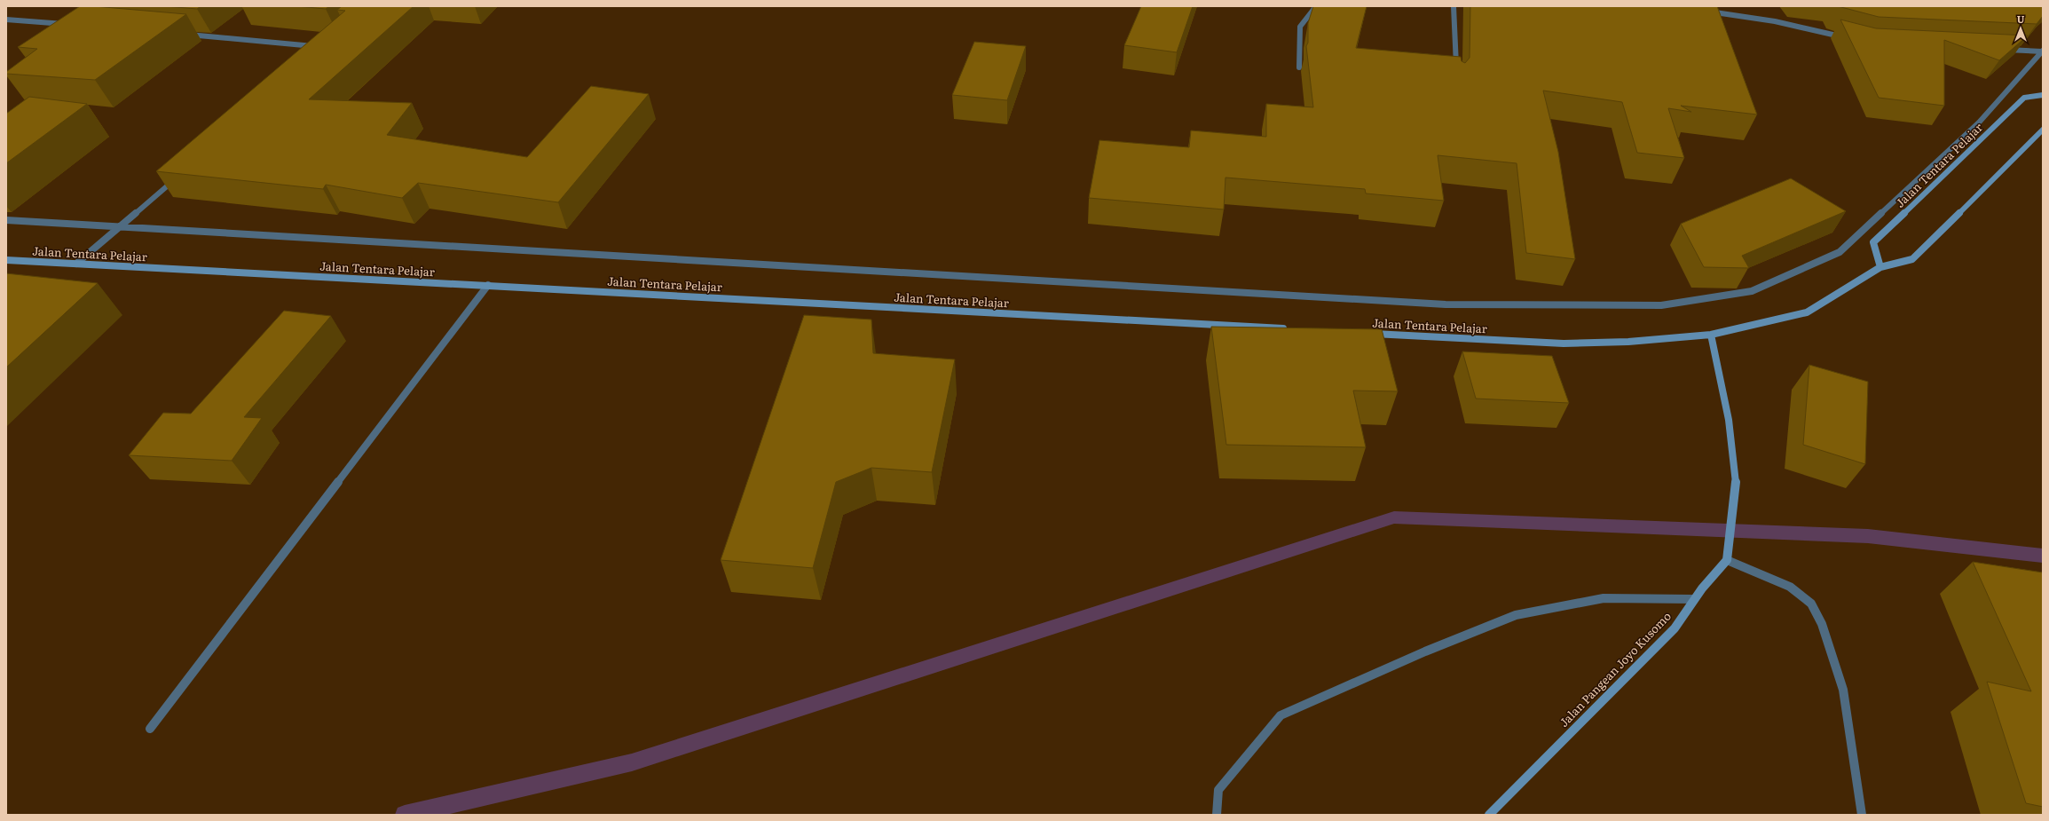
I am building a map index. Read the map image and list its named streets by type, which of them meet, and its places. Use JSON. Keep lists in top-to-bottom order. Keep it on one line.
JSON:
{"streets":{"main road":["Jalan Tentara Pelajar","Jalan Pangean Joyo Kusomo"]},"north":"top"}
